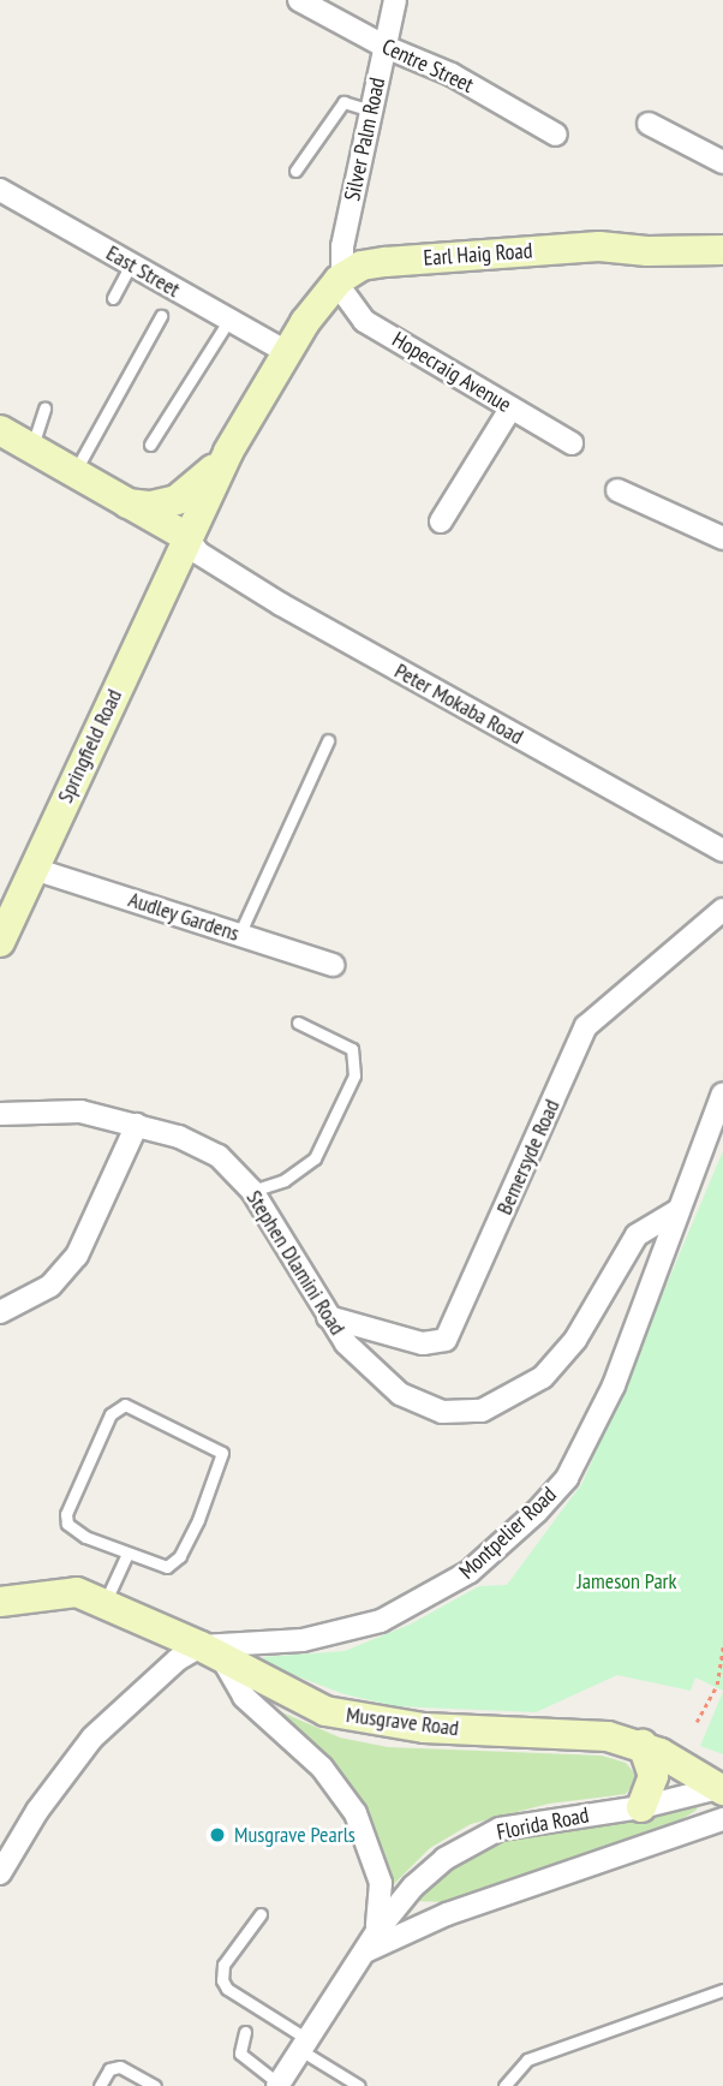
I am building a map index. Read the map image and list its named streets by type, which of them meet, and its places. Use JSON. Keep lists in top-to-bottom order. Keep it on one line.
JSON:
{"streets":{"street":["Centre Street","Silver Palm Road","Earl Haig Road","East Street","Hopecraig Avenue","Peter Mokaba Road","Springfield Road","Audley Gardens","Bemersyde Road","Stephen Dlamini Road","Montpelier Road","Musgrave Road","Florida Road"]},"crossings":[["Centre Street","Silver Palm Road"],["Silver Palm Road","Earl Haig Road"],["Silver Palm Road","Hopecraig Avenue"],["Earl Haig Road","Hopecraig Avenue"],["Peter Mokaba Road","Springfield Road"],["Springfield Road","Audley Gardens"],["Bemersyde Road","Stephen Dlamini Road"],["Stephen Dlamini Road","Montpelier Road"],["Montpelier Road","Musgrave Road"],["Musgrave Road","Florida Road"]],"parks":["Jameson Park"],"places":["Musgrave Pearls"]}
